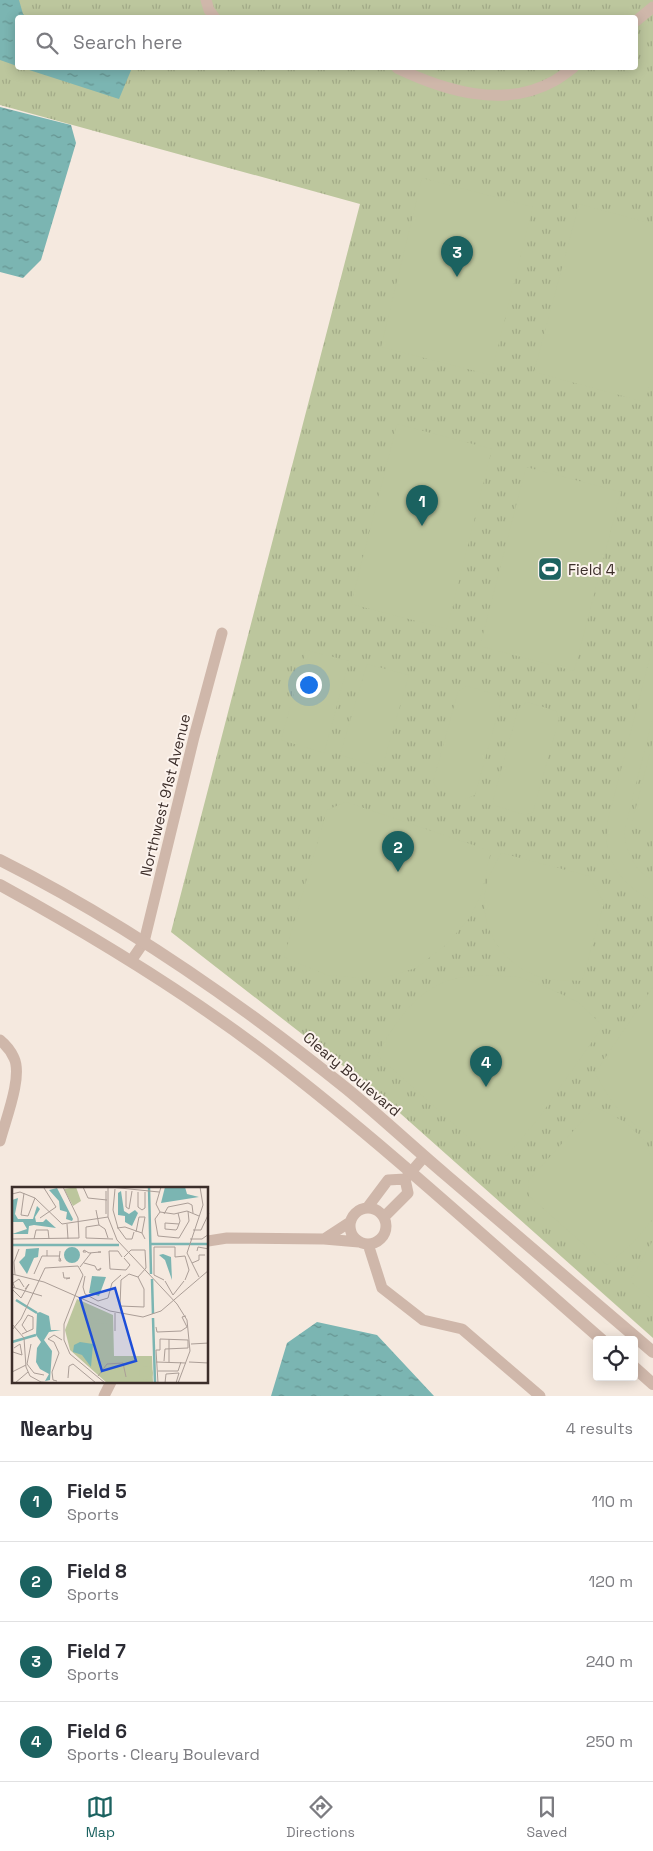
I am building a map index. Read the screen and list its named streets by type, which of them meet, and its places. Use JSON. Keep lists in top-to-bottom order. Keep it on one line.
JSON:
{"streets":{"street":["Northwest 91st Avenue","Cleary Boulevard"]},"crossings":[["Northwest 91st Avenue","Cleary Boulevard"]],"places":{"sports":["Field 4"]},"page":{"search":"Search here","pins":["3","1","2","4"],"heading":["Nearby","4 results"],"list":[{"mark":"1","name":"Field 5","note":"Sports","value":"110 m"},{"mark":"2","name":"Field 8","note":"Sports","value":"120 m"},{"mark":"3","name":"Field 7","note":"Sports","value":"240 m"},{"mark":"4","name":"Field 6","note":"Sports · Cleary Boulevard","value":"250 m"}],"nav":["Map","Directions","Saved"]}}
